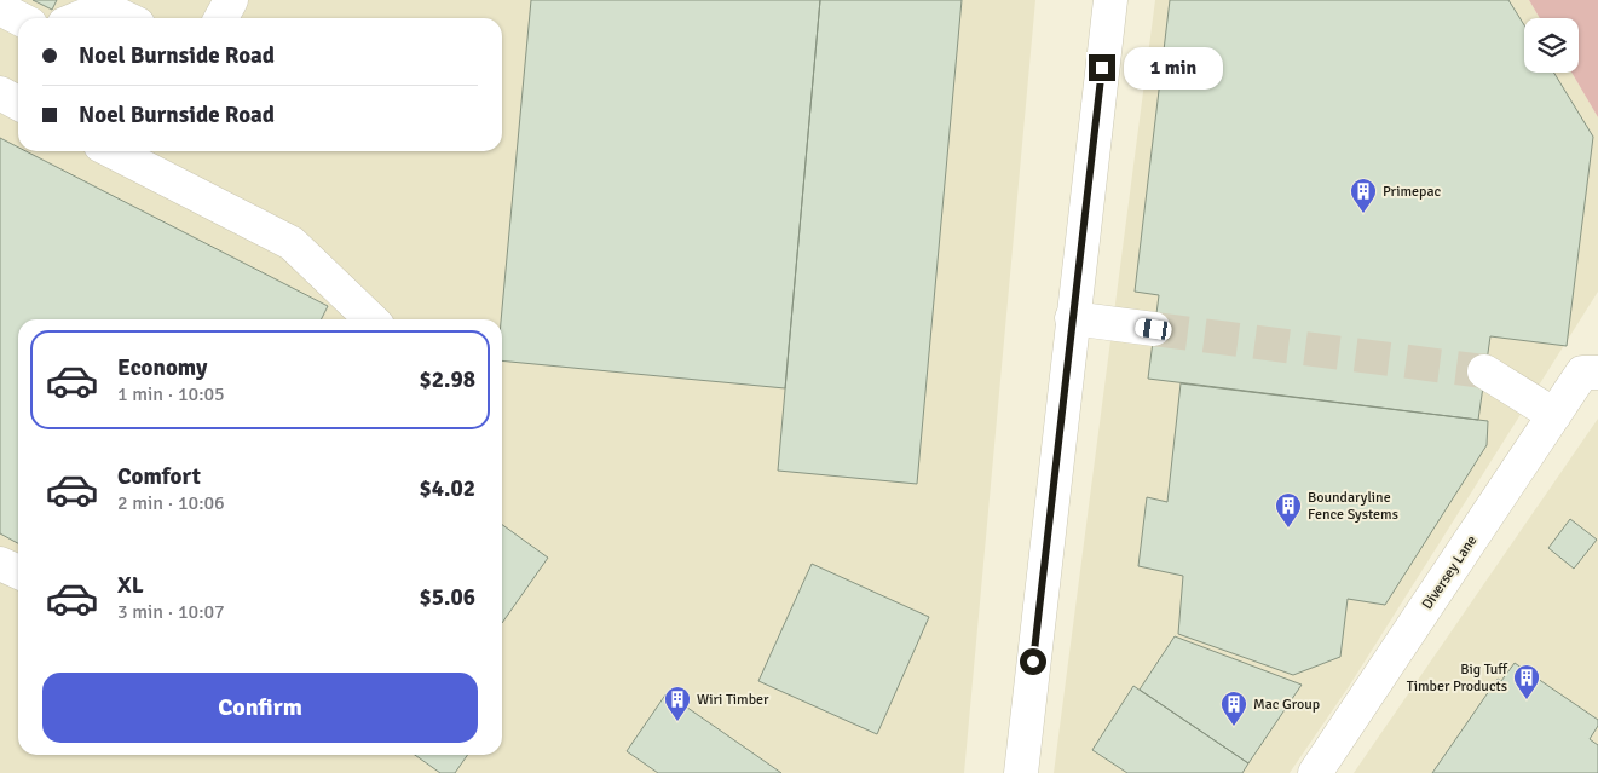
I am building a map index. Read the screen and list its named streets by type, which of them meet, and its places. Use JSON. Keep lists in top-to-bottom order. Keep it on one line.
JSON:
{"streets":{"main road":["Diversey Lane"]},"places":{"building":["Primepac","Boundaryline Fence Systems","Big Tuff Timber Products","Wiri Timber","Mac Group"]},"page":{"banner":["Noel Burnside Road","Noel Burnside Road"],"bubble":"1 min","list":[{"name":"Economy","note":"1 min · 10:05","value":"$2.98"},{"name":"Comfort","note":"2 min · 10:06","value":"$4.02"},{"name":"XL","note":"3 min · 10:07","value":"$5.06"}],"buttons":"Confirm"}}
